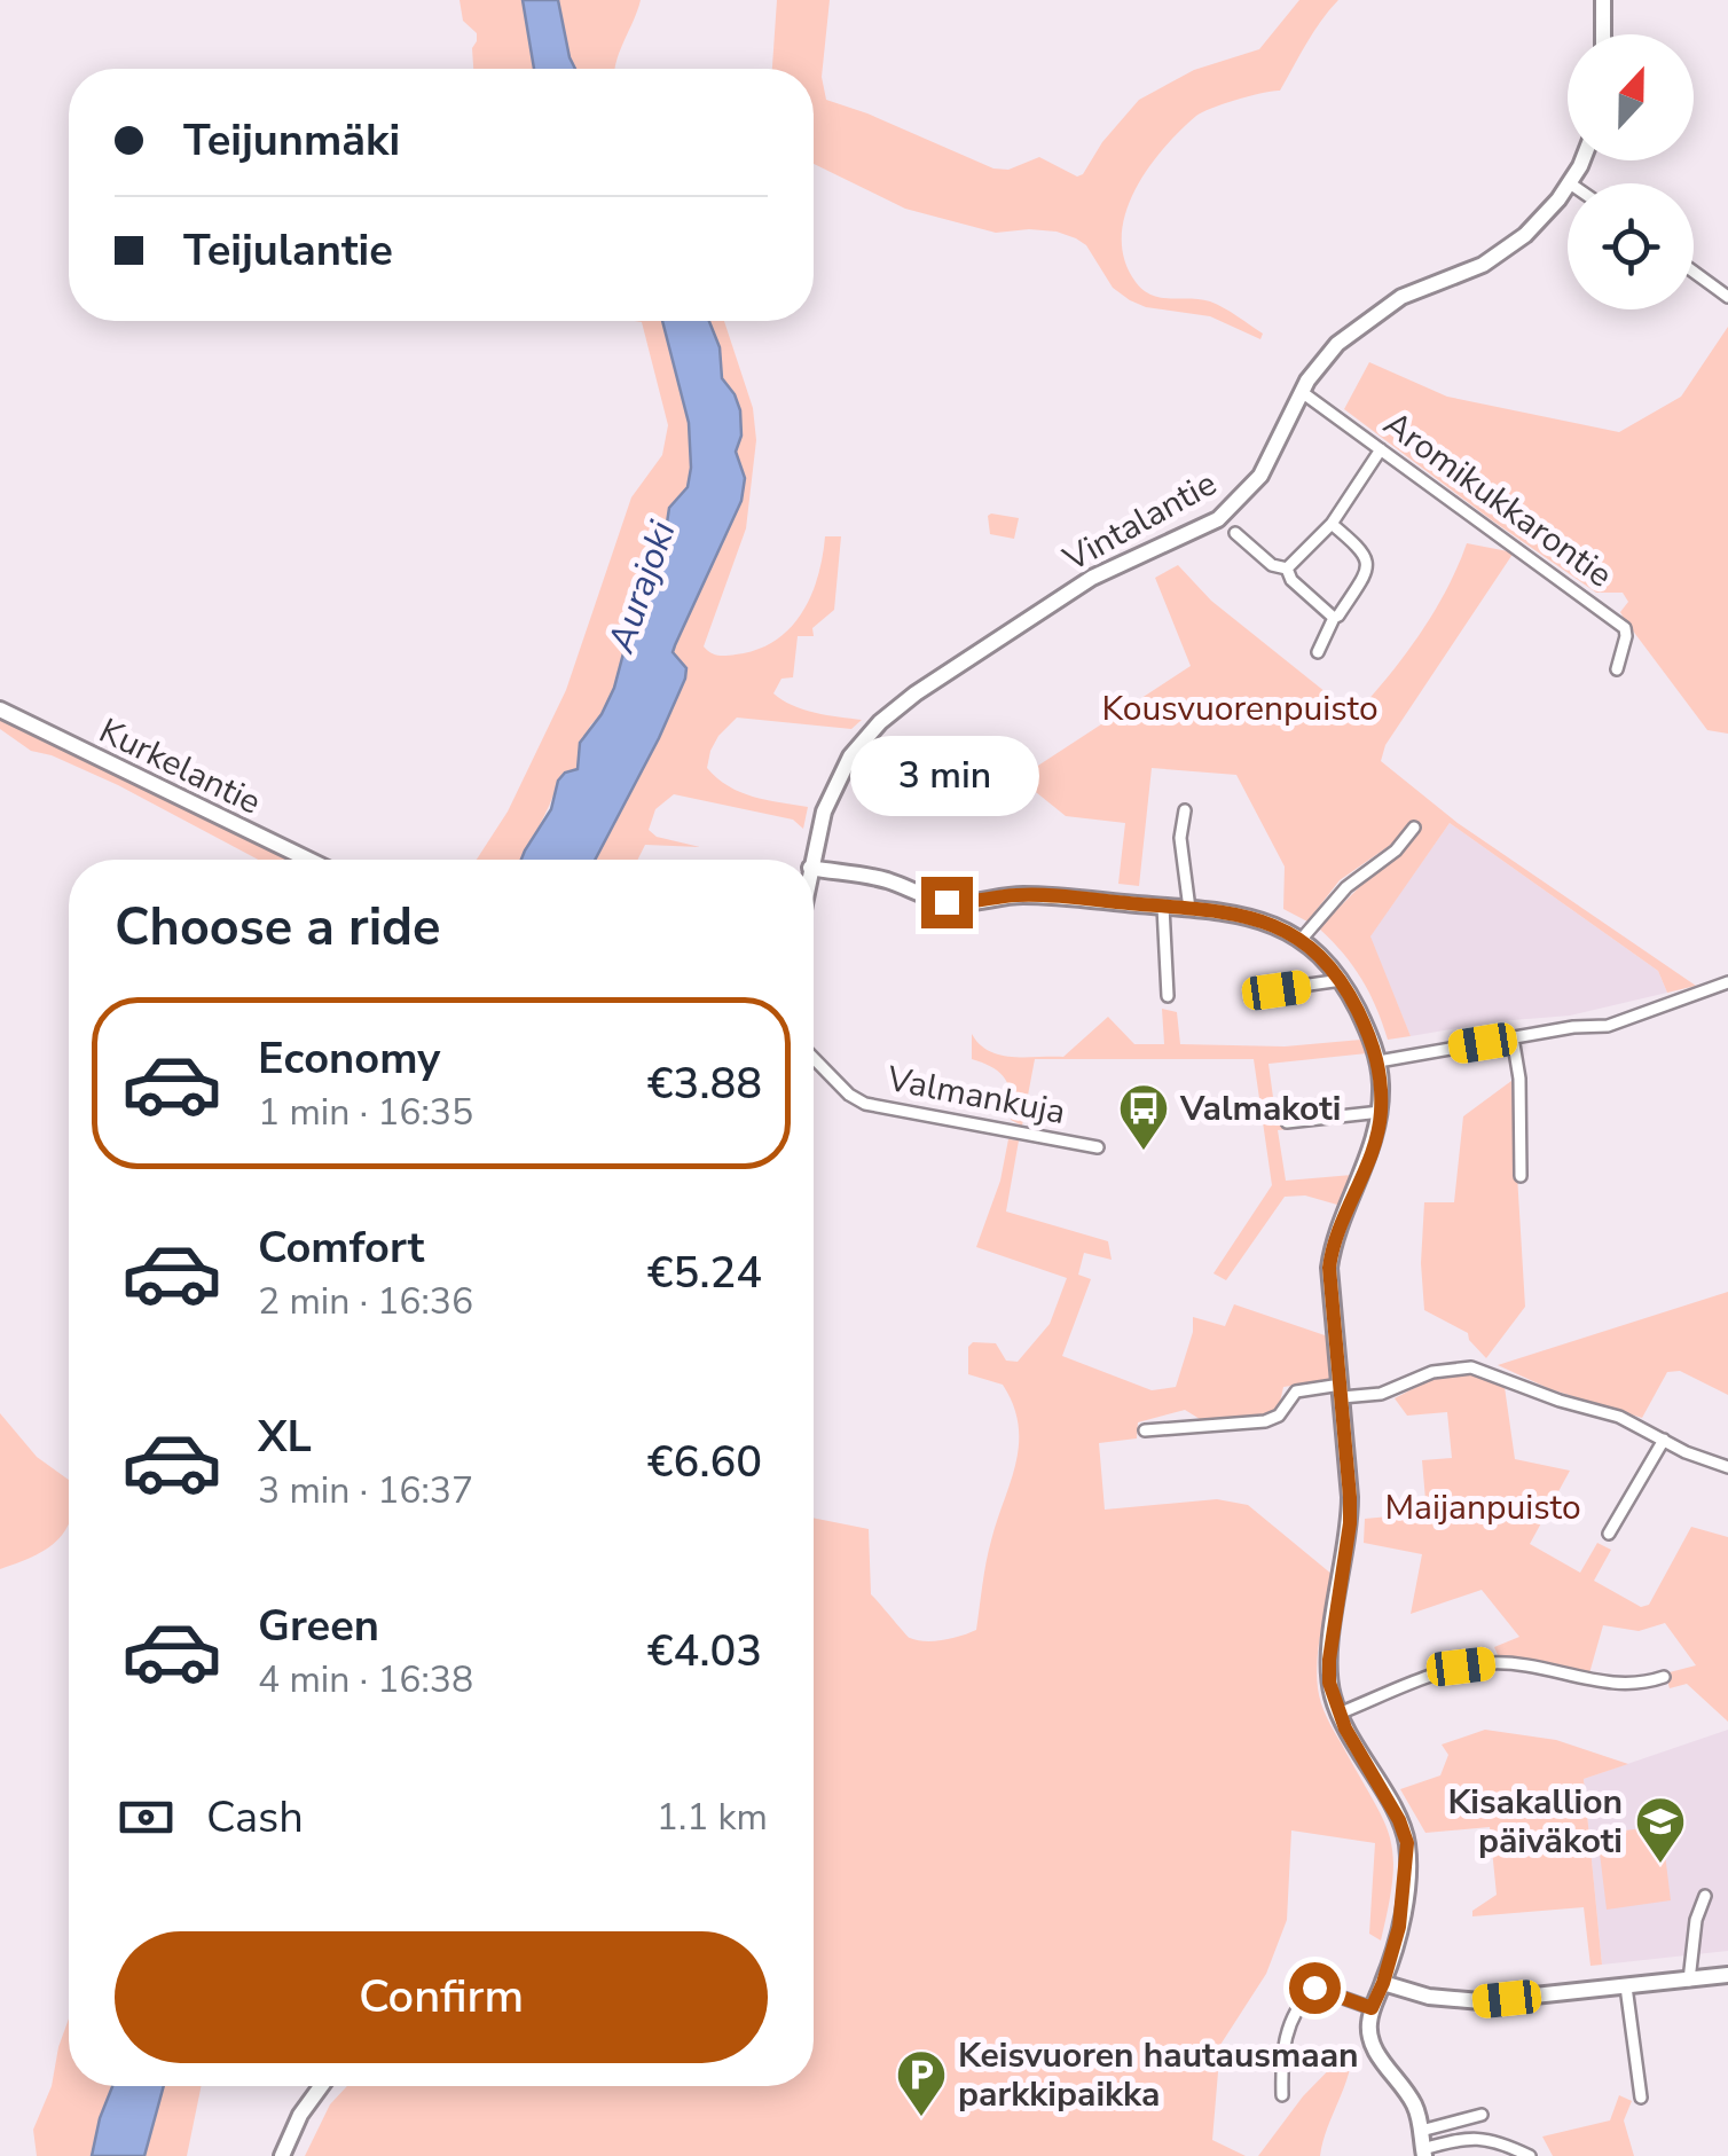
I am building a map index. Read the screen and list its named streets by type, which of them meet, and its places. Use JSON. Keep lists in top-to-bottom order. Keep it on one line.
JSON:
{"streets":{"street":["Aromikukkarontie","Vintalantie","Kurkelantie","Valmankuja"]},"crossings":[["Aromikukkarontie","Vintalantie"]],"water":["Aurajoki"],"parks":["Kousvuorenpuisto","Maijanpuisto"],"places":{"bus stop":["Valmakoti"],"school or university":["Kisakallion päiväkoti"],"parking":["Keisvuoren hautausmaan parkkipaikka"]},"north":"top","page":{"banner":["Teijunmäki","Teijulantie"],"bubble":"3 min","heading":"Choose a ride","list":[{"name":"Economy","note":"1 min · 16:35","value":"€3.88"},{"name":"Comfort","note":"2 min · 16:36","value":"€5.24"},{"name":"XL","note":"3 min · 16:37","value":"€6.60"},{"name":"Green","note":"4 min · 16:38","value":"€4.03"}],"pay":["Cash","1.1 km"],"buttons":"Confirm"}}
